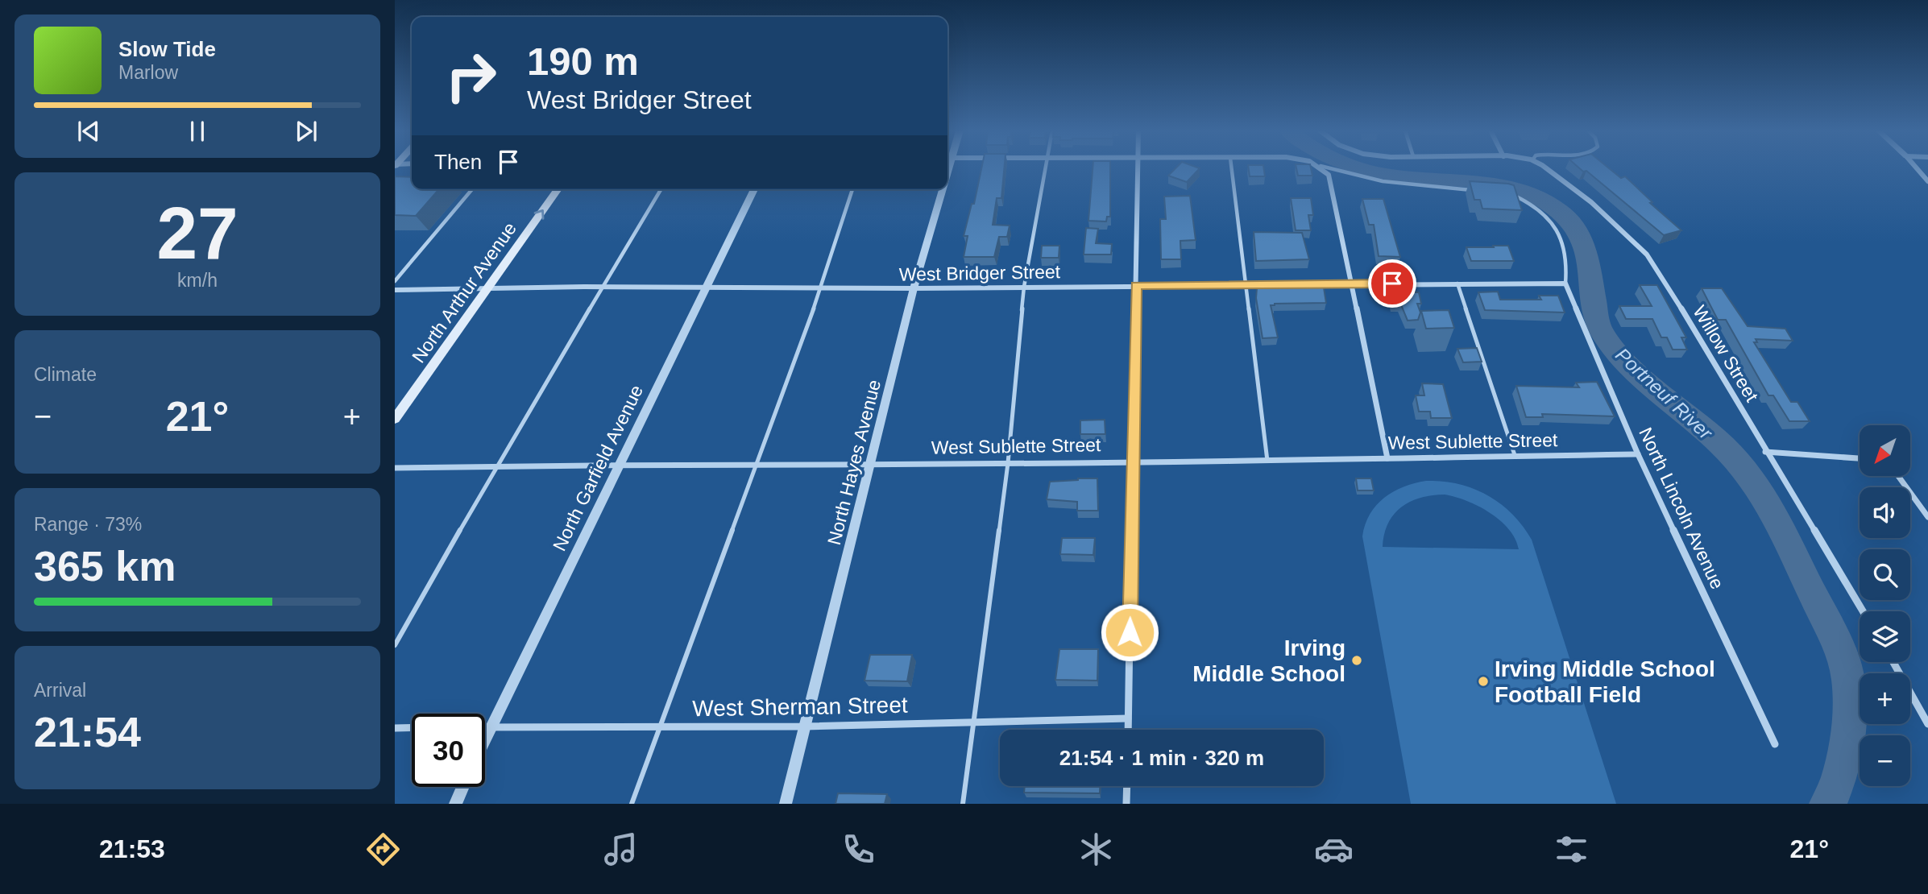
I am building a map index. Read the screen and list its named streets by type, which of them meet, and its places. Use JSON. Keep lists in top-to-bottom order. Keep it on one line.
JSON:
{"streets":{"main road":["North Arthur Avenue"],"street":["West Bridger Street","Willow Street","West Sublette Street","North Hayes Avenue","North Garfield Avenue","North Lincoln Avenue","West Sherman Street"]},"crossings":[["West Bridger Street","North Arthur Avenue"],["West Bridger Street","North Hayes Avenue"],["West Bridger Street","North Garfield Avenue"],["West Bridger Street","North Lincoln Avenue"],["West Sublette Street","North Hayes Avenue"],["West Sublette Street","North Garfield Avenue"],["West Sublette Street","North Lincoln Avenue"],["North Hayes Avenue","West Sherman Street"],["North Garfield Avenue","West Sherman Street"]],"one_way":["North Arthur Avenue"],"water":["Portneuf River"],"places":["Irving Middle School","Irving Middle School Football Field"],"north":"bottom left","page":{"turn":["190 m","West Bridger Street"],"song":["Slow Tide","Marlow"],"then":"Then","tile":[["27","km/h"],"Climate",["Range · 73%","365 km"],["Arrival","21:54"]],"heat":["−","21°","+"],"map_buttons":["+","−"],"limit":"30","trip":"21:54 · 1 min · 320 m","tabs":["21:53","21°"]}}
